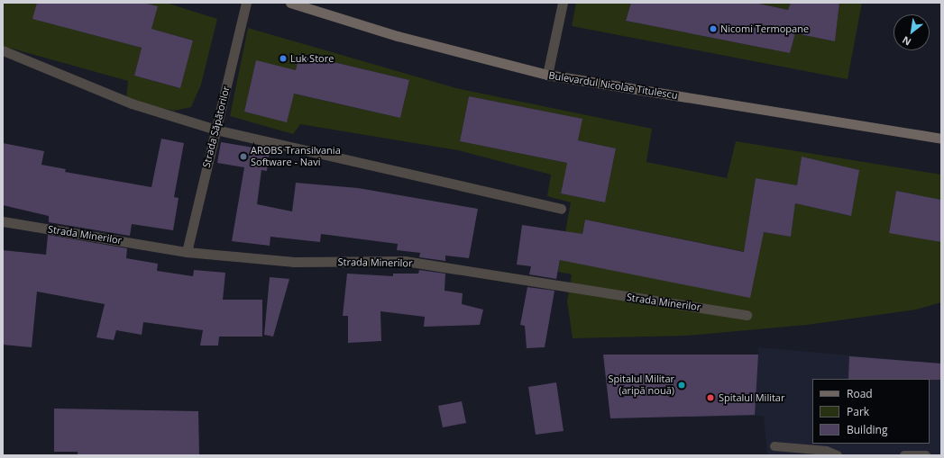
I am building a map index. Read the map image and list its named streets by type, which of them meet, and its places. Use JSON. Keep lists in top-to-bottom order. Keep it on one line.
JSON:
{"streets":{"main road":["Bulevardul Nicolae Titulescu"],"street":["Strada Săpătorilor","Strada Minerilor"]},"crossings":[["Strada Săpătorilor","Strada Minerilor"]],"places":["Nicomi Termopane","Luk Store","AROBS Transilvania Software - Navi","Spitalul Militar (aripă nouă)","Spitalul Militar"],"legend":["Road","Park","Building"],"north":"bottom left"}
